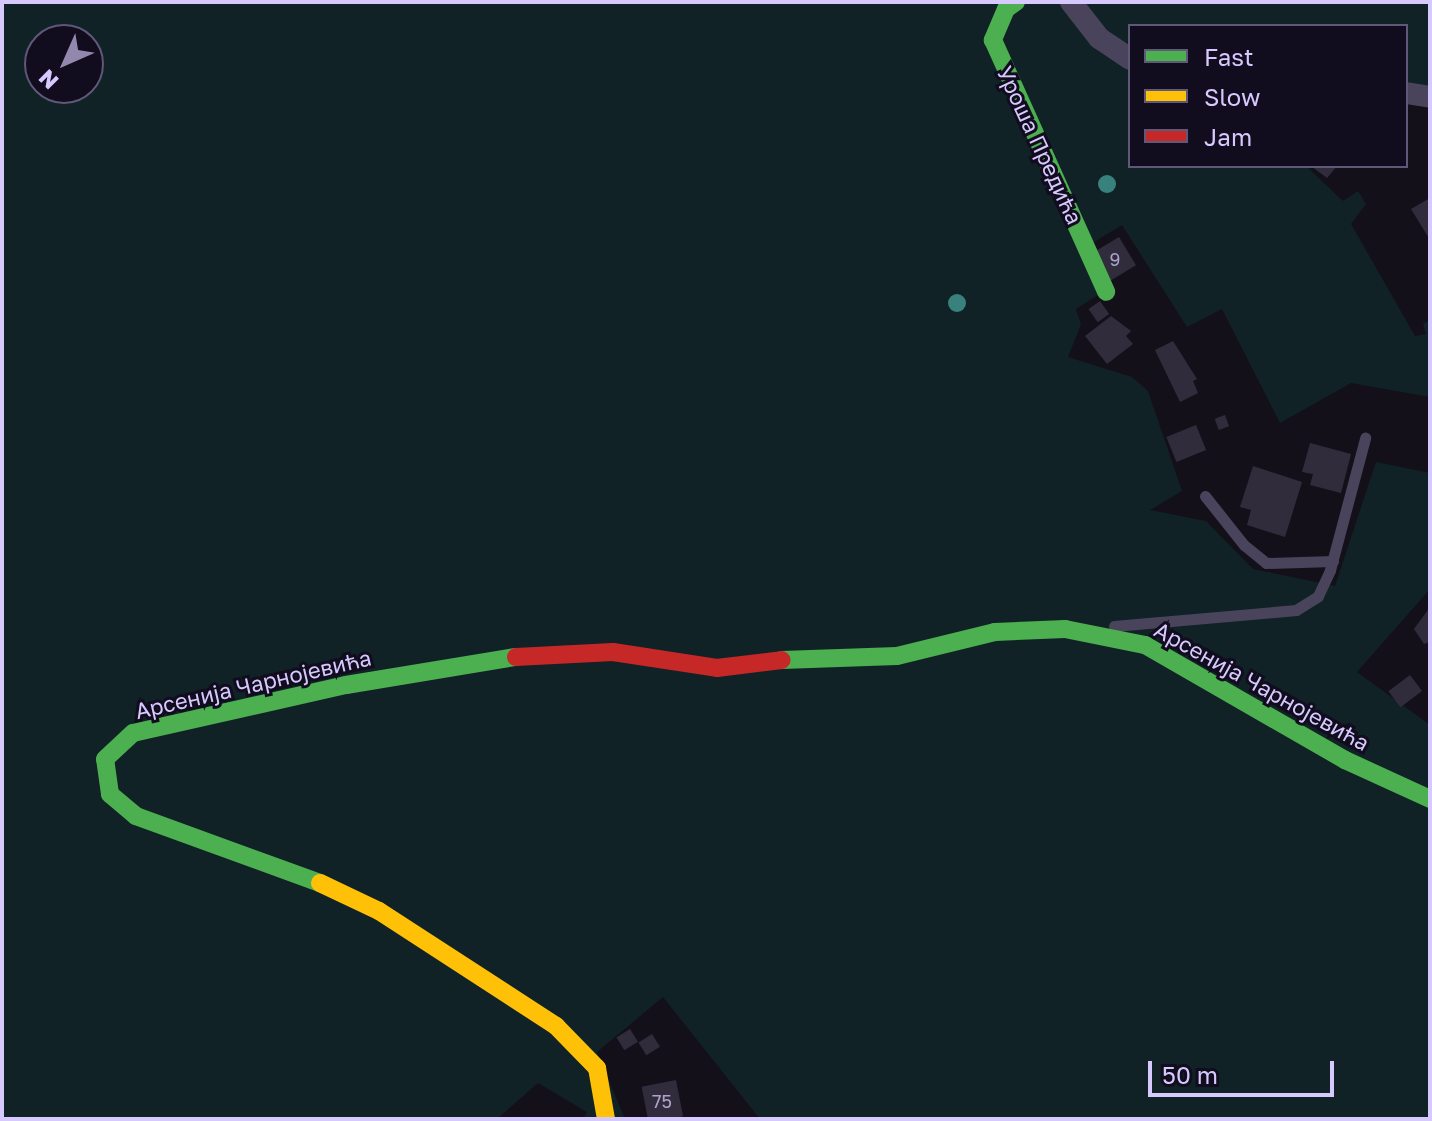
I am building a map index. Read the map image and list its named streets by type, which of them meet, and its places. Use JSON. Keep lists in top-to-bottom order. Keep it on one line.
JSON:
{"streets":{"street":["Уроша Предића","Арсенија Чарнојевића"]},"house_numbers":["9","75"],"legend":["Fast","Slow","Jam"],"scale_bar":"50 m","north":"bottom left"}
